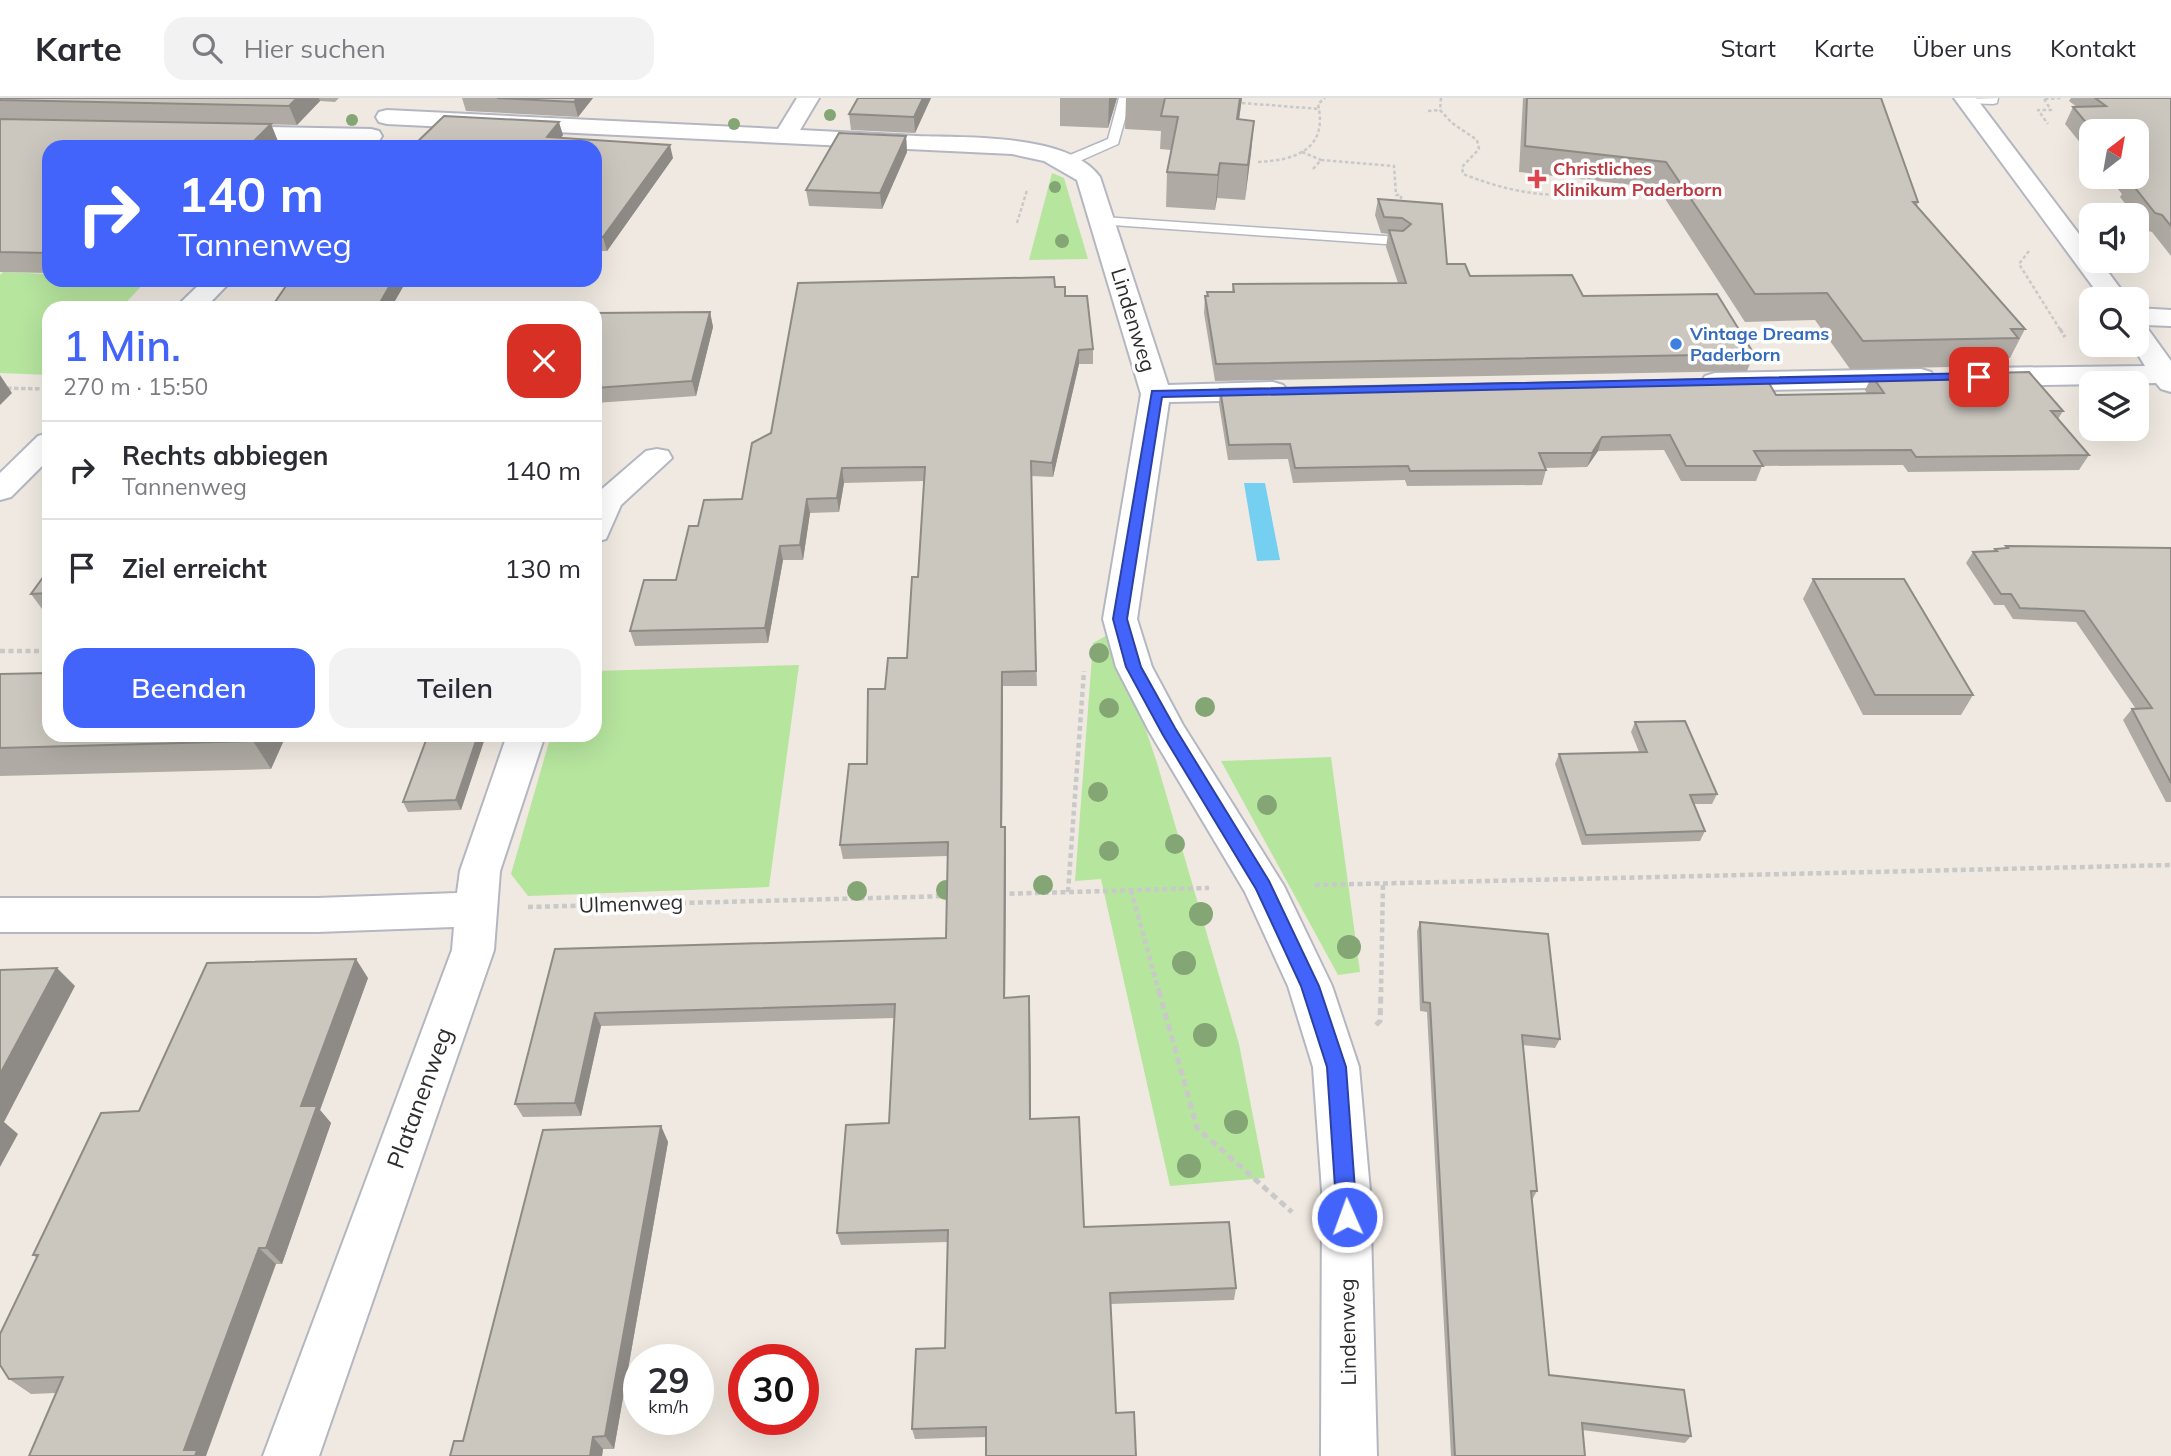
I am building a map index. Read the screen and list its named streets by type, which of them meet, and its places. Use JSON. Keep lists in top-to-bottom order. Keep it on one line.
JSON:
{"streets":{"street":["Lindenweg","Platanenweg"],"path":["Ulmenweg"]},"crossings":[["Ulmenweg","Platanenweg"]],"places":{"health":["Christliches Klinikum Paderborn"],"other":["Vintage Dreams Paderborn"]},"north":"top right","page":{"header":"Karte","search":"Hier suchen","nav":["Start","Karte","Über uns","Kontakt"],"turn":["140 m","Tannenweg"],"heading":["1 Min.","270 m · 15:50"],"list":[{"name":"Rechts abbiegen","note":"Tannenweg","value":"140 m"},{"name":"Ziel erreicht","value":"130 m"}],"buttons":["Beenden","Teilen"],"speed":"29 km/h","limit":"30"}}
